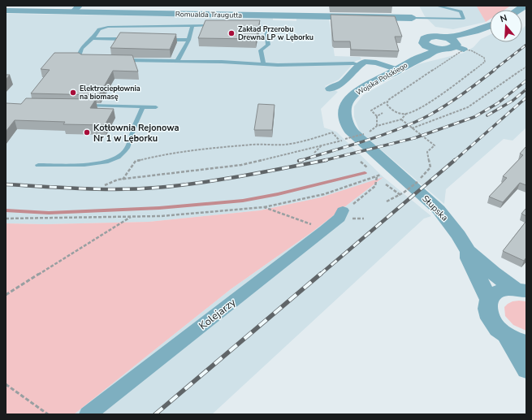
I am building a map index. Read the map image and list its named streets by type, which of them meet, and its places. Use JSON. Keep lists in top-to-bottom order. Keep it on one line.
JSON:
{"streets":{"street":["Romualda Traugutta","Wojska Polskiego","Słupska","Kolejarzy"]},"crossings":[["Romualda Traugutta","Wojska Polskiego"],["Wojska Polskiego","Słupska"]],"places":["Zakład Przerobu Drewna LP w Lęborku","Elektrociepłownia na biomasę","Kotłownia Rejonowa Nr 1 w Lęborku"],"north":"top"}
